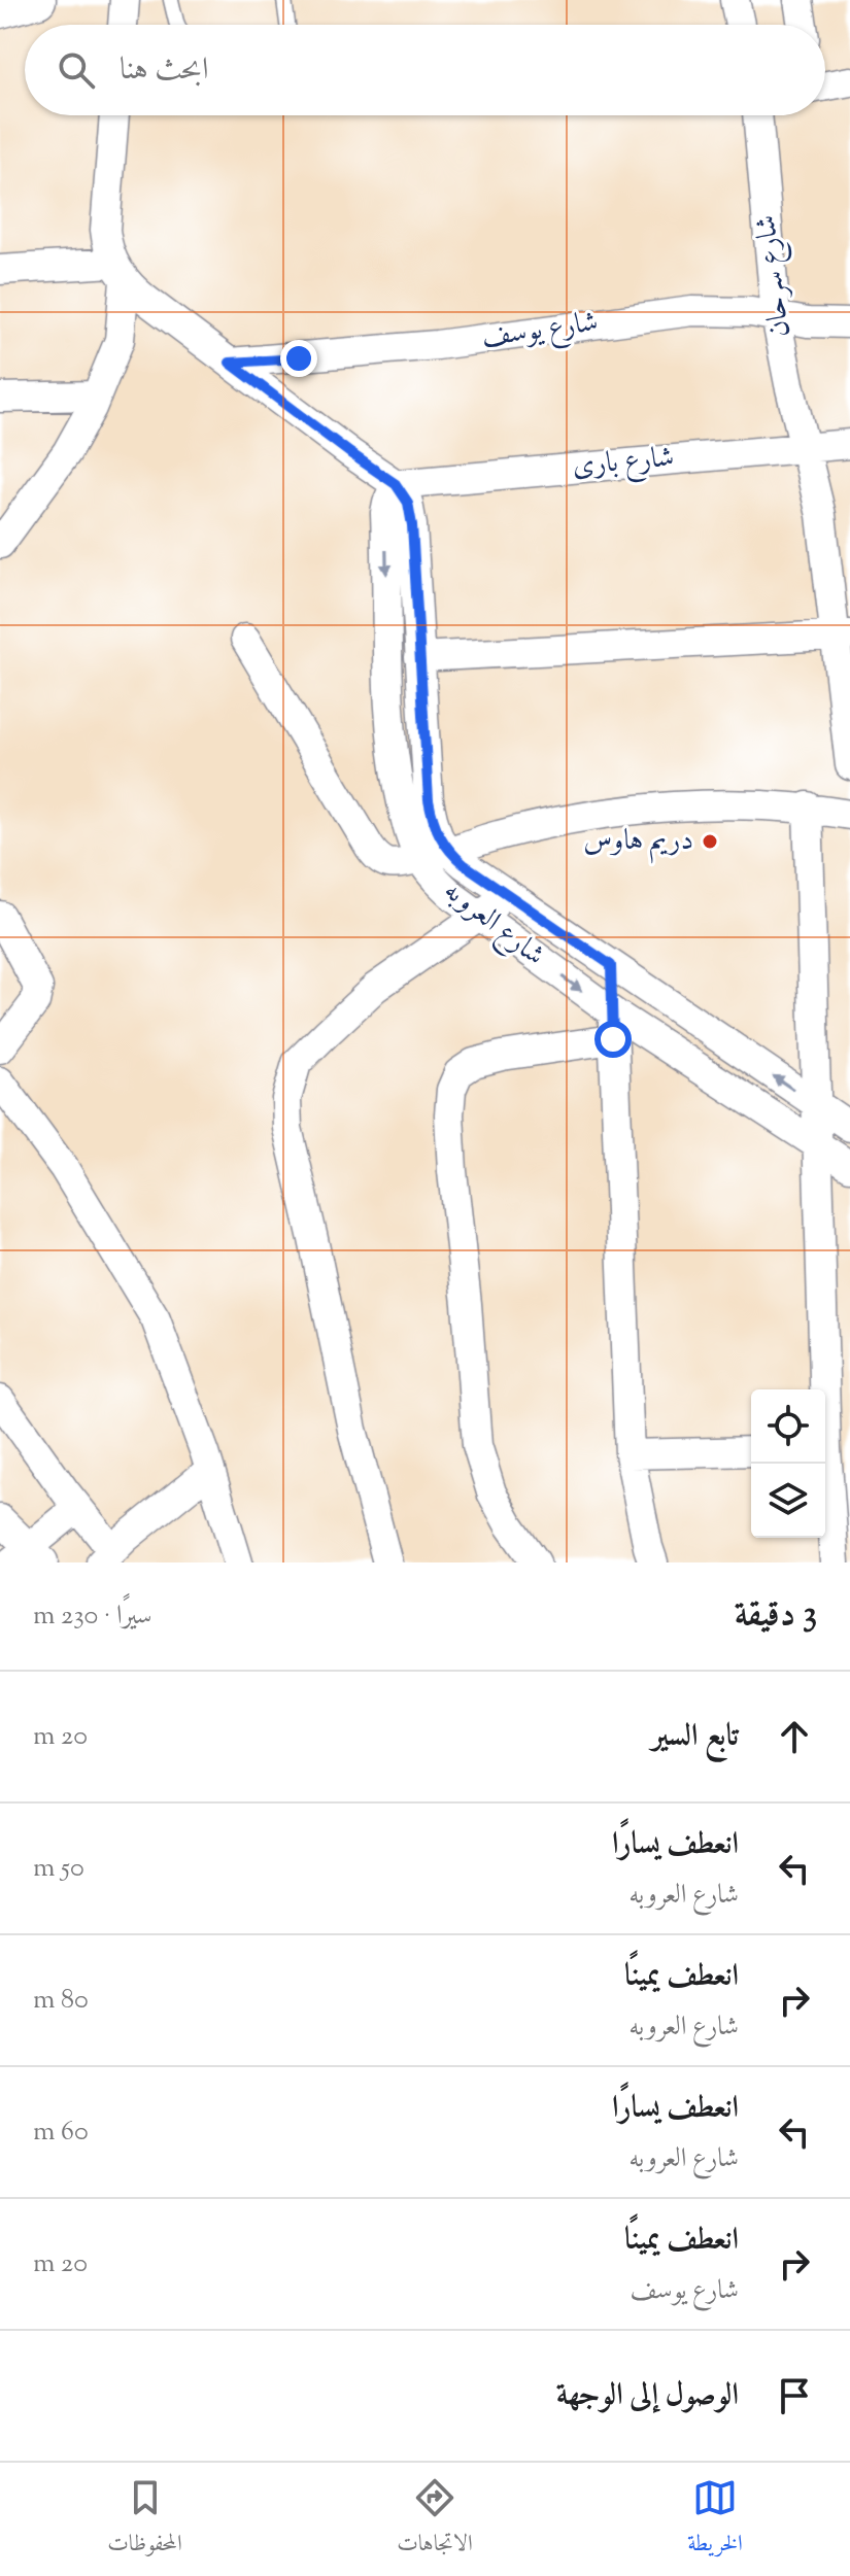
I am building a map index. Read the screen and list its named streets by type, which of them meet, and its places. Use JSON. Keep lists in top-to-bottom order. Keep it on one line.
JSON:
{"streets":{"street":["شارع سرحان","شارع يوسف","شارع بارى","شارع العروبه"]},"crossings":[["شارع سرحان","شارع يوسف"],["شارع سرحان","شارع بارى"],["شارع بارى","شارع العروبه"]],"places":["دريم هاوس"],"page":{"search":"ابحث هنا","heading":["3 دقيقة","سيرًا · 230 m"],"list":[["تابع السير","20 m"],["انعطف يسارًا","شارع العروبه","50 m"],["انعطف يمينًا","شارع العروبه","80 m"],["انعطف يسارًا","شارع العروبه","60 m"],["انعطف يمينًا","شارع يوسف","20 m"],"الوصول إلى الوجهة"],"nav":["الخريطة","الاتجاهات","المحفوظات"]}}
